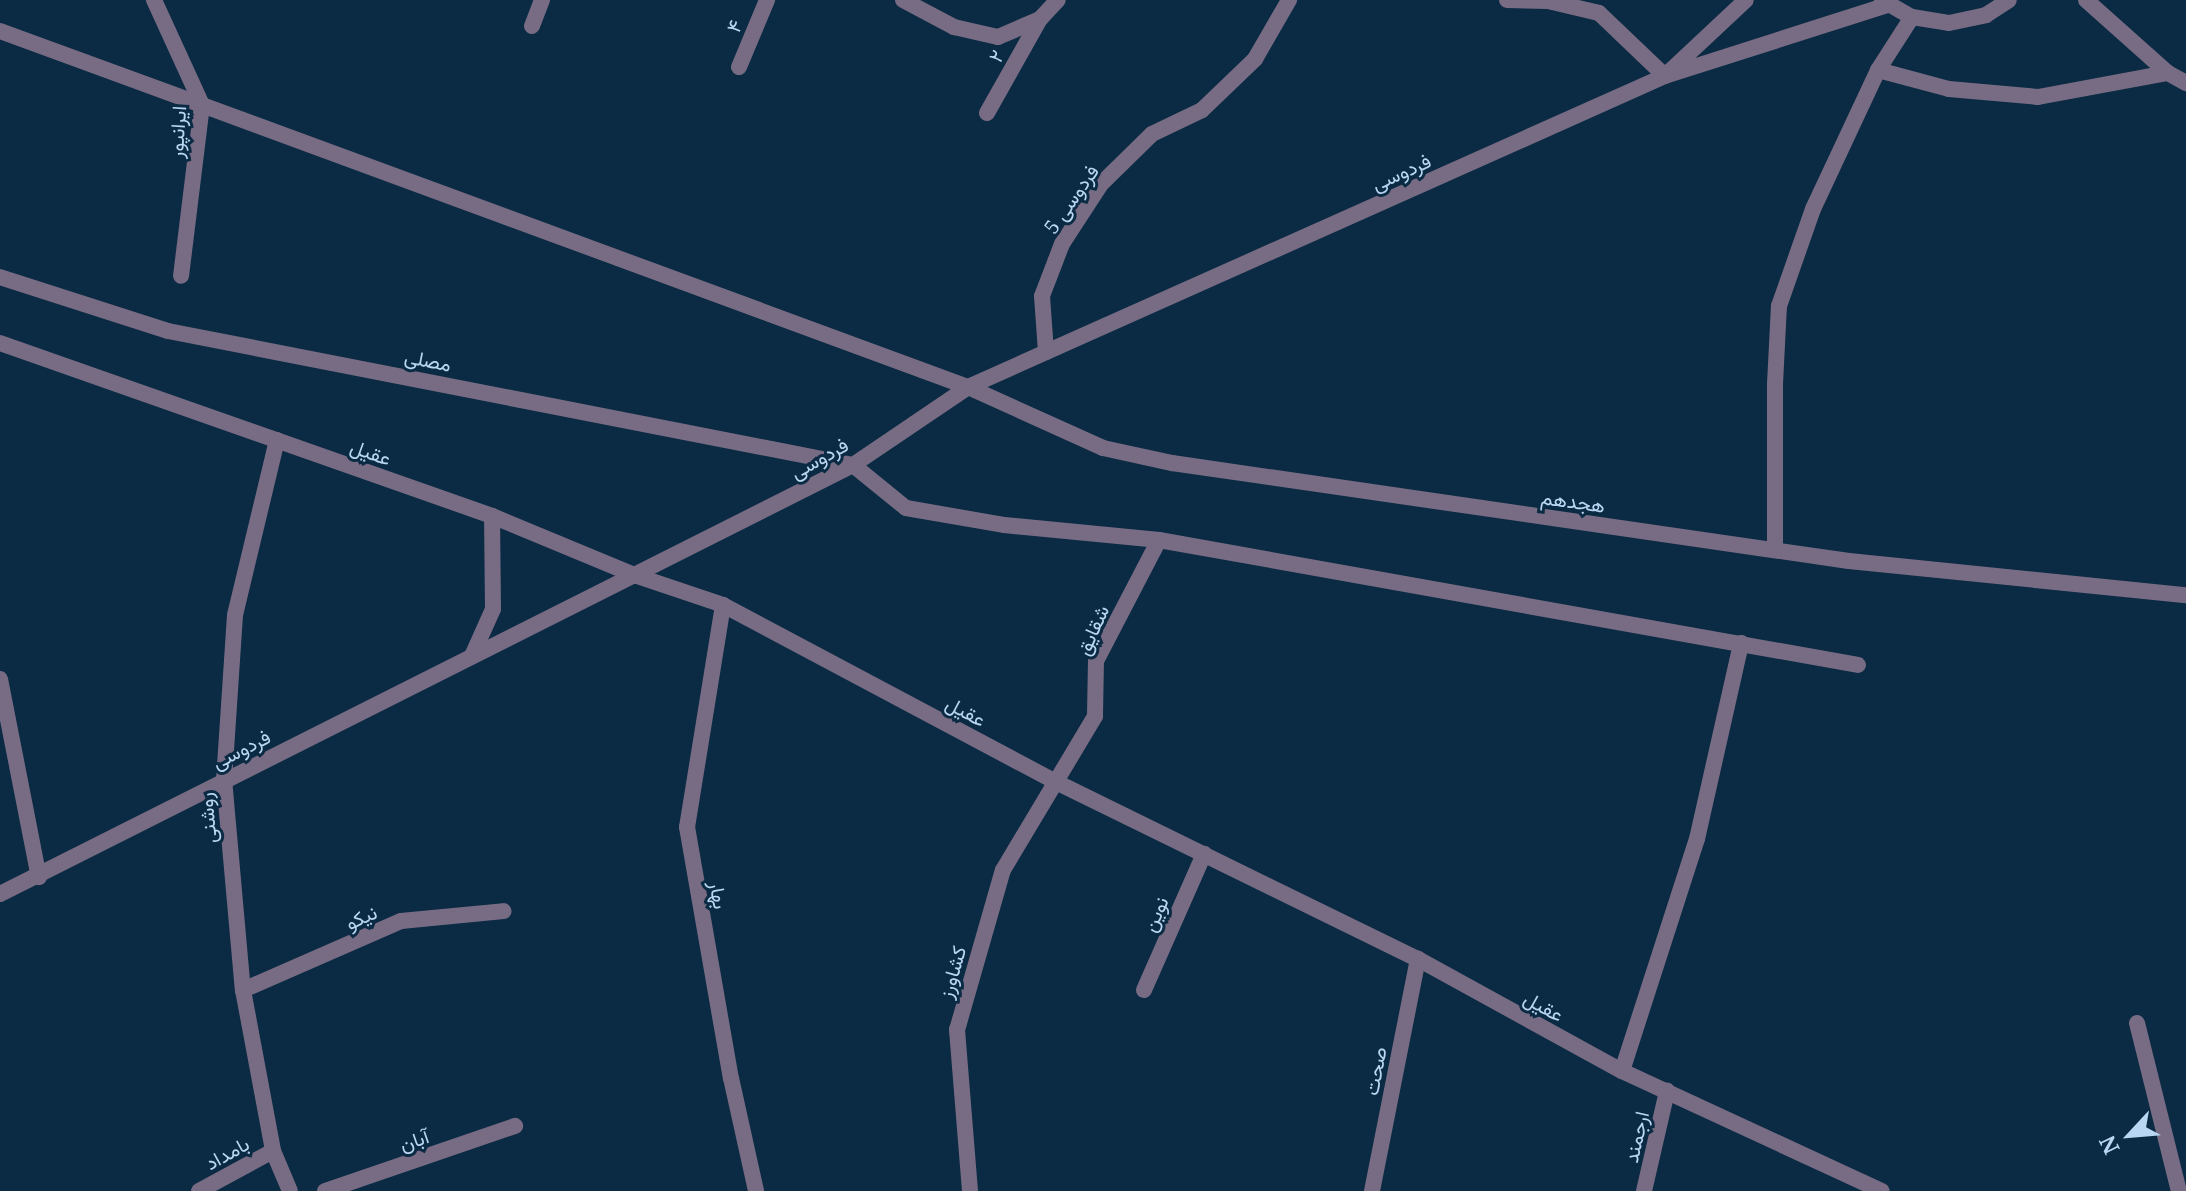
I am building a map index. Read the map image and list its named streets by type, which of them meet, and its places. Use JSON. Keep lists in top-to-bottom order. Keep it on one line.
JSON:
{"streets":{"street":["۴","۲","ایرانپور","فردوسی","5 فردوسی","مصلی","عقیل","هجدهم","شقایق","روشنی","بهار","نوین","نیکو","کشاورز","صحت","ارجمند","آبان","بامداد"]},"crossings":[["ایرانپور","هجدهم"],["فردوسی","5 فردوسی"],["فردوسی","مصلی"],["فردوسی","عقیل"],["فردوسی","هجدهم"],["فردوسی","روشنی"],["عقیل","شقایق"],["عقیل","روشنی"],["عقیل","بهار"],["عقیل","نوین"],["عقیل","کشاورز"],["عقیل","صحت"],["عقیل","ارجمند"],["شقایق","کشاورز"],["روشنی","نیکو"],["روشنی","بامداد"]],"north":"bottom left"}
